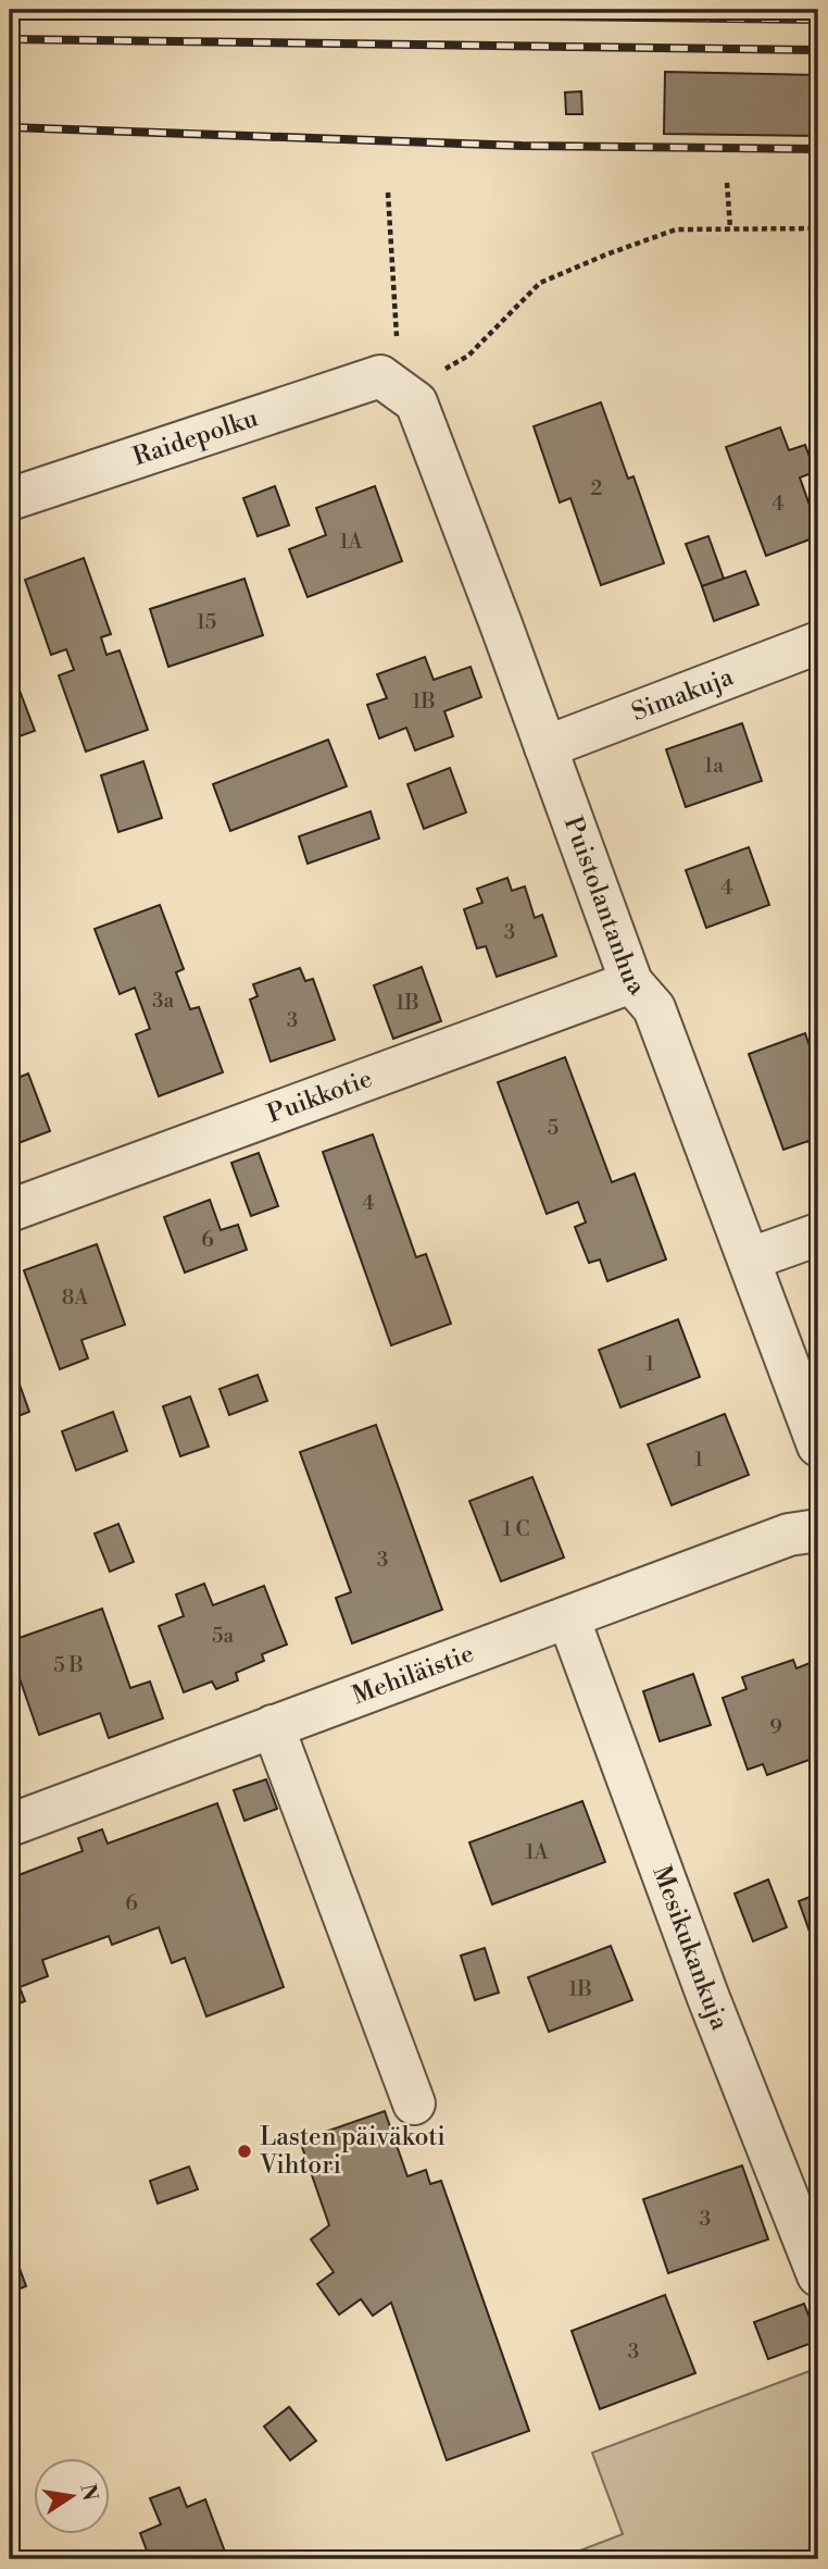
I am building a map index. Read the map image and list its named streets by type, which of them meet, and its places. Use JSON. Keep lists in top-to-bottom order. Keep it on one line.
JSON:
{"streets":{"street":["Raidepolku","Simakuja","Puistolantanhua","Puikkotie","Mehiläistie","Mesikukankuja"]},"crossings":[["Raidepolku","Puistolantanhua"],["Simakuja","Puistolantanhua"],["Puistolantanhua","Puikkotie"],["Mehiläistie","Mesikukankuja"]],"places":["Lasten päiväkoti Vihtori"],"house_numbers":["2","4","1A","15","1B","1a","4","3","3a","1B","3","5","4","6","8A","1","1","1 C","3","5a","5 B","9","1A","6","1B","3","3"],"north":"right"}
